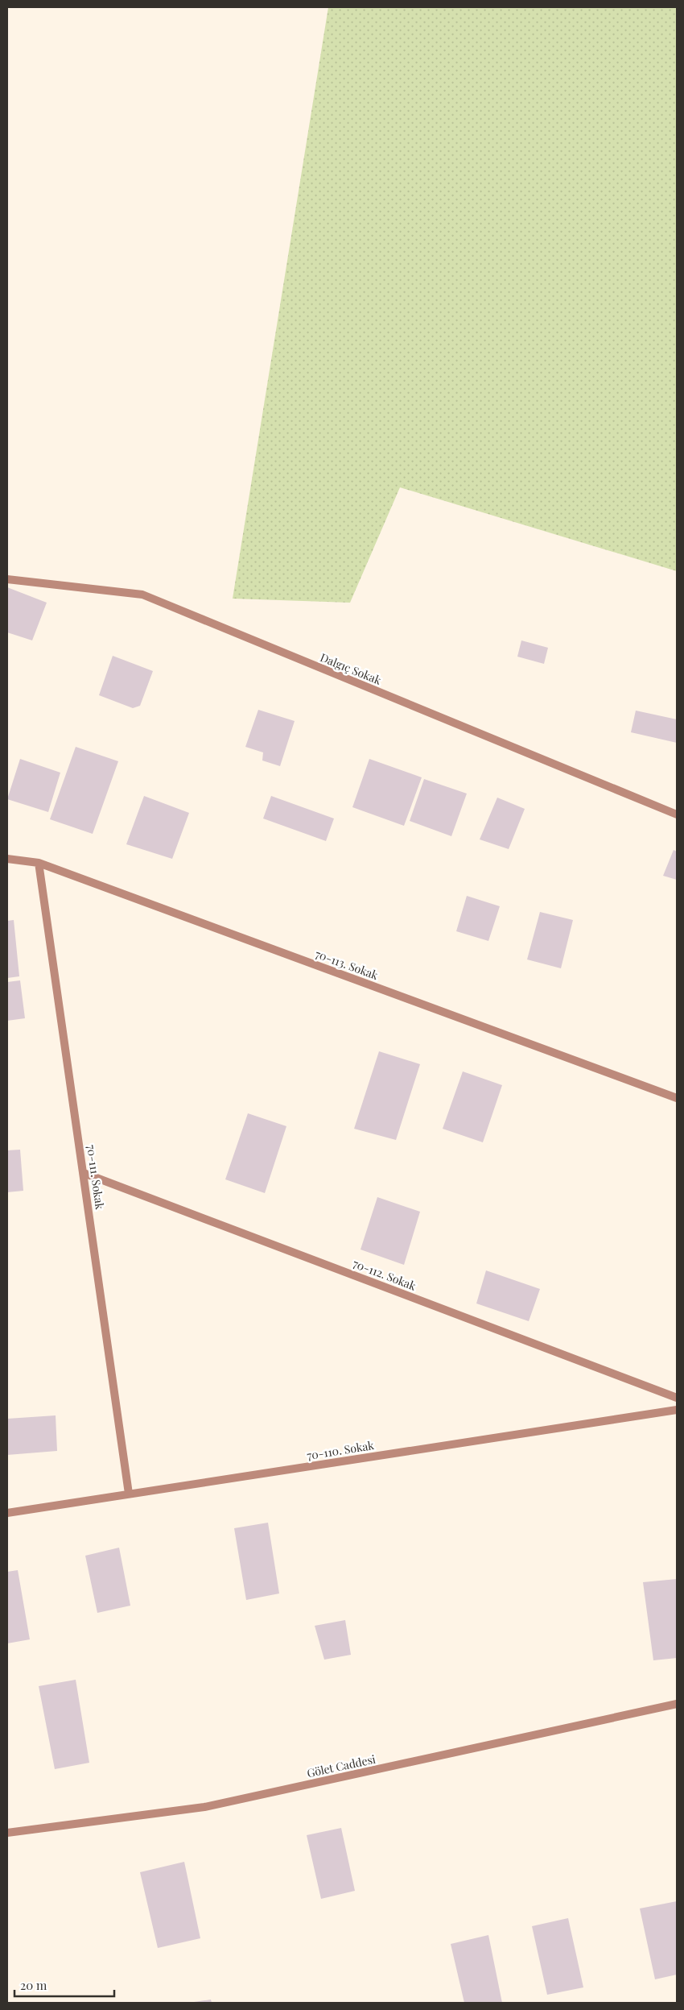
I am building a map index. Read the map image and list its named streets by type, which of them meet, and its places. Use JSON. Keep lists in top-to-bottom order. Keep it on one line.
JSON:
{"streets":{"street":["Dalgıç Sokak","70-113. Sokak","70-111. Sokak","70-112. Sokak","70-110. Sokak","Gölet Caddesi"]},"crossings":[["70-113. Sokak","70-111. Sokak"],["70-111. Sokak","70-112. Sokak"],["70-111. Sokak","70-110. Sokak"]],"scale_bar":"20 m"}
